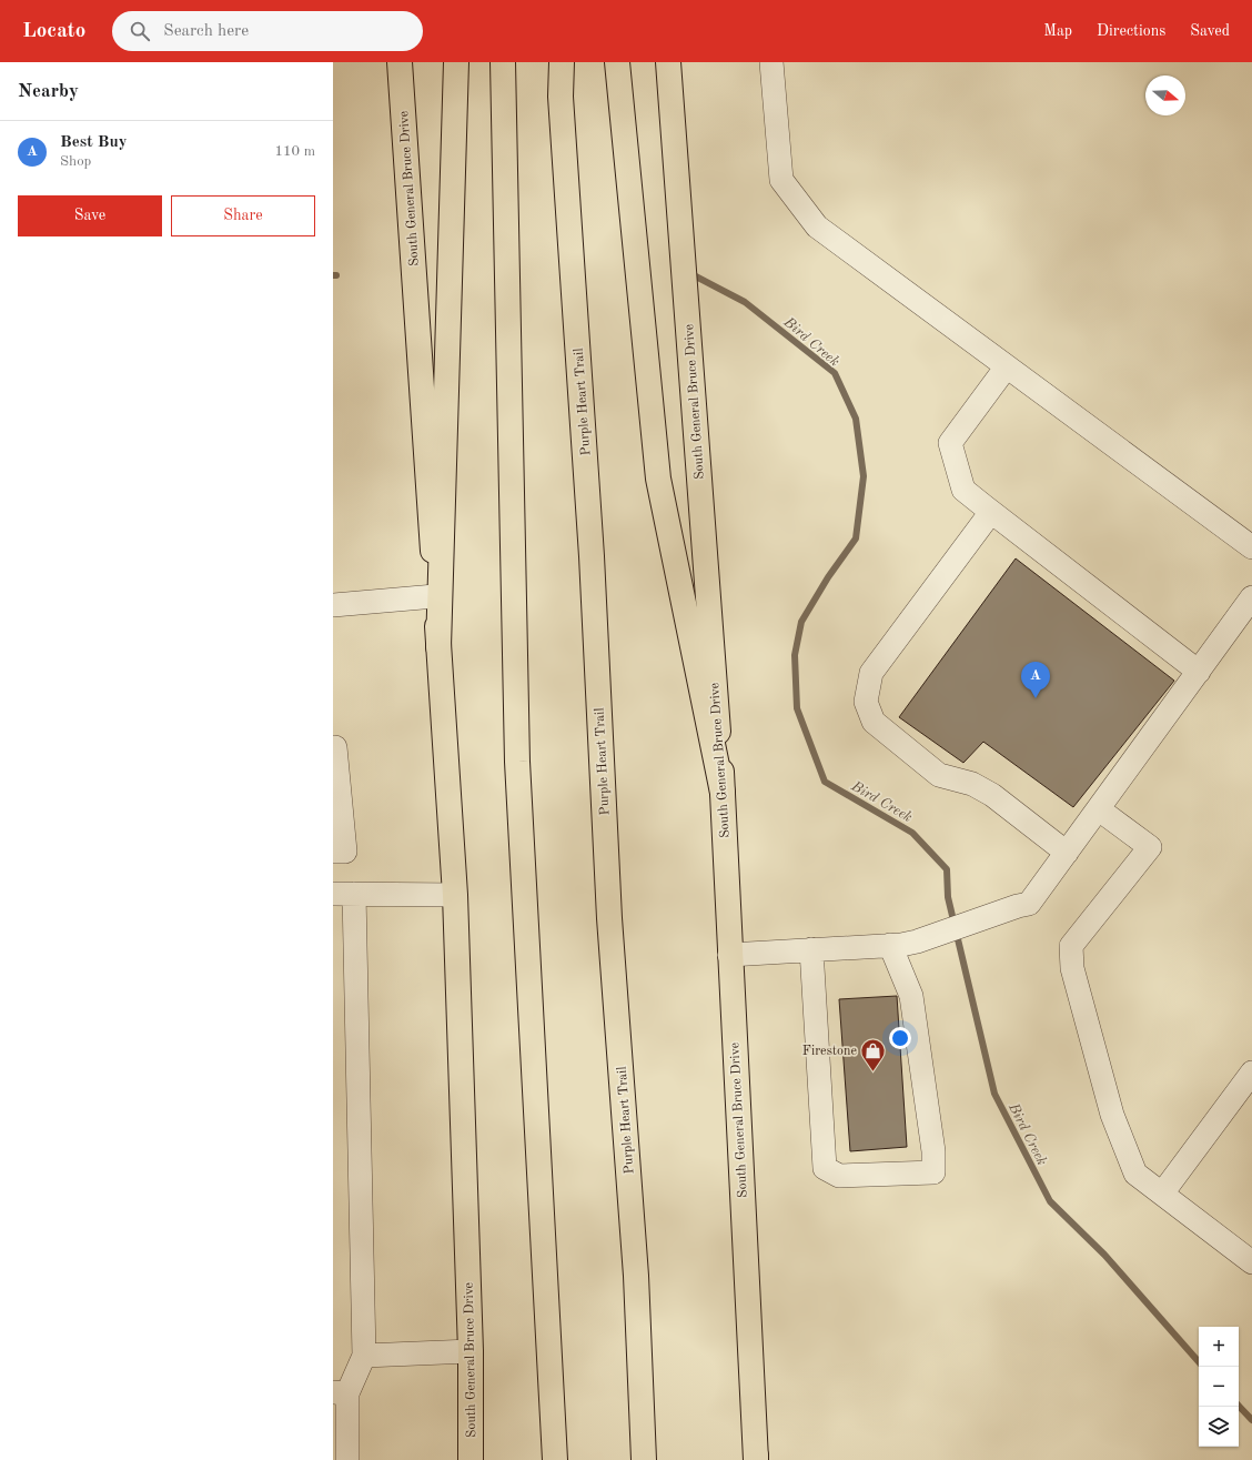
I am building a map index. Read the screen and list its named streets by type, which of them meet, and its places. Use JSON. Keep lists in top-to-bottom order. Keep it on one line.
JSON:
{"streets":{"main road":["South General Bruce Drive","Purple Heart Trail"]},"water":["Bird Creek"],"places":{"shop":["Firestone"]},"north":"right","page":{"header":"Locato","search":"Search here","nav":["Map","Directions","Saved"],"heading":"Nearby","list":[{"mark":"A","name":"Best Buy","note":"Shop","value":"110 m"}],"buttons":["Save","Share"],"pins":"A","map_buttons":["+","−"]}}
